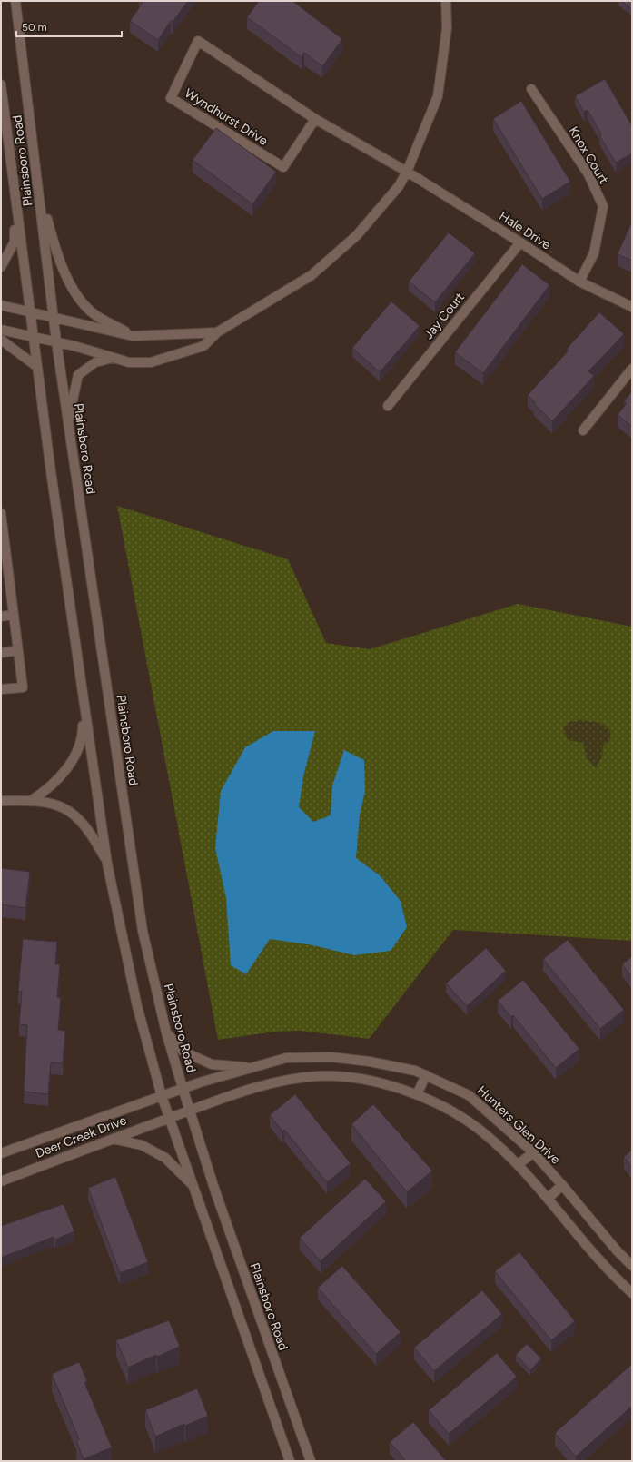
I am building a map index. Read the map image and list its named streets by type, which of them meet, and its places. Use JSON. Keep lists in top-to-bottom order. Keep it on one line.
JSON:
{"streets":{"street":["Wyndhurst Drive","Knox Court","Plainsboro Road","Hale Drive","Jay Court","Hunters Glen Drive","Deer Creek Drive"]},"crossings":[["Wyndhurst Drive","Hale Drive"],["Knox Court","Hale Drive"],["Plainsboro Road","Hunters Glen Drive"],["Plainsboro Road","Deer Creek Drive"],["Hale Drive","Jay Court"],["Hunters Glen Drive","Deer Creek Drive"]],"scale_bar":"50 m"}
